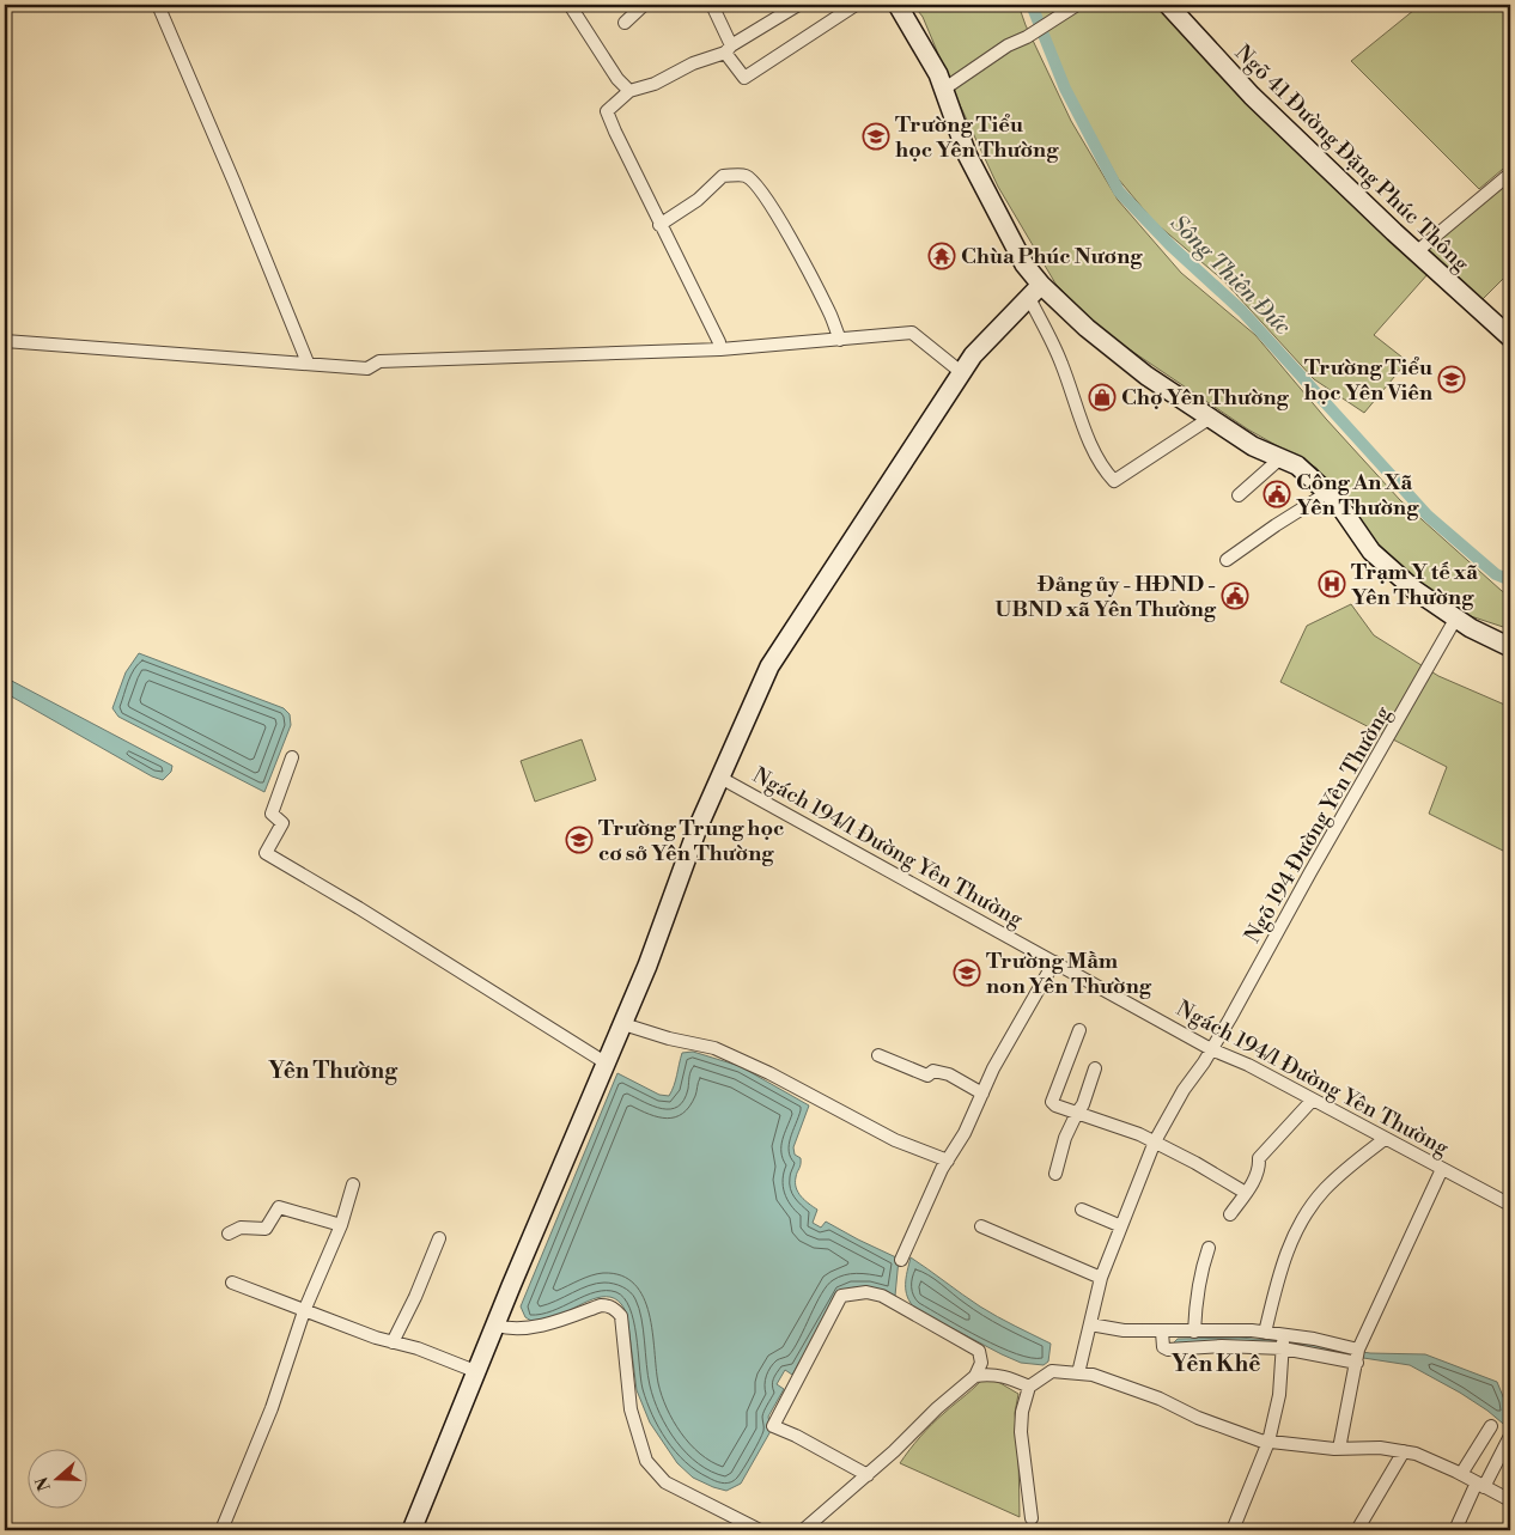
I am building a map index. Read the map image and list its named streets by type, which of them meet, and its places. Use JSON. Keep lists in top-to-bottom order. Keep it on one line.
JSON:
{"streets":{"main road":["Ngõ 41 Đường Đặng Phúc Thông"],"street":["Ngõ 194 Đường Yên Thường","Ngách 194/1 Đường Yên Thường"]},"crossings":[["Ngõ 194 Đường Yên Thường","Ngách 194/1 Đường Yên Thường"]],"districts":["Yên Thường","Yên Khê"],"water":["Sông Thiên Đức"],"places":{"school or university":["Trường Tiểu học Yên Thường","Trường Tiểu học Yên Viên","Trường Trung học cơ sở Yên Thường","Trường Mầm non Yên Thường"],"temple":["Chùa Phúc Nương"],"shop":["Chợ Yên Thường"],"public building":["Công An Xã Yên Thường","Đảng ủy - HĐND - UBND xã Yên Thường"],"hospital":["Trạm Y tế xã Yên Thường"]},"north":"left"}
